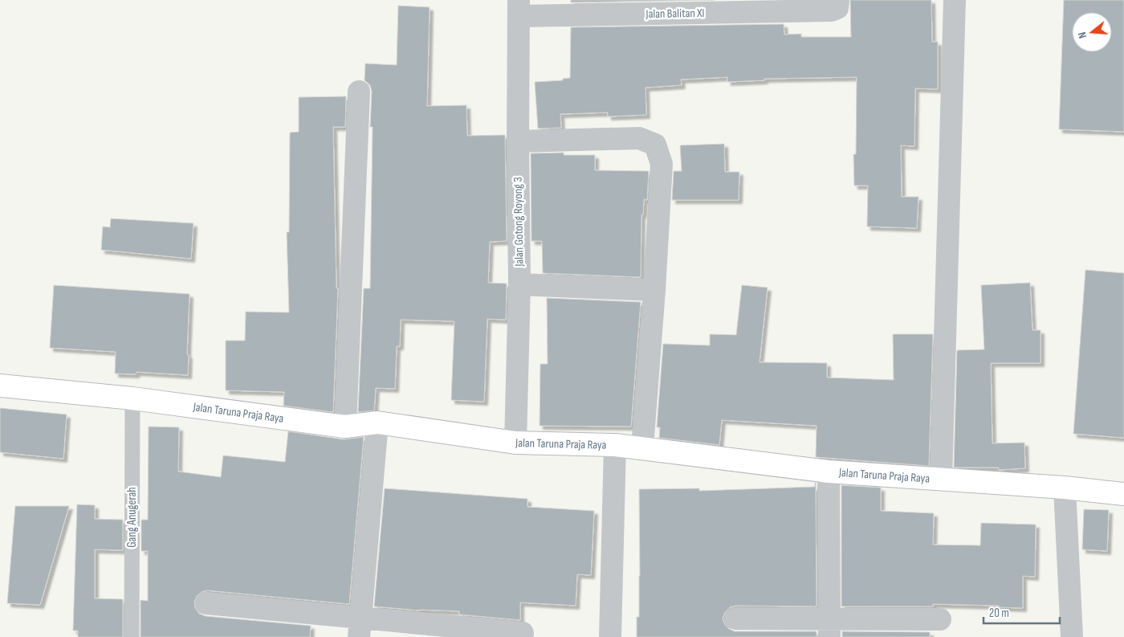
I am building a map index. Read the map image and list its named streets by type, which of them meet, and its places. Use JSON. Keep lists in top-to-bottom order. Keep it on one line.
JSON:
{"streets":{"main road":["Jalan Taruna Praja Raya"],"street":["Jalan Balitan XI","Jalan Gotong Royong 3"],"lane":["Gang Anugerah"]},"crossings":[["Jalan Balitan XI","Jalan Gotong Royong 3"],["Jalan Gotong Royong 3","Jalan Taruna Praja Raya"],["Jalan Taruna Praja Raya","Gang Anugerah"]],"scale_bar":"20 m","north":"left"}
